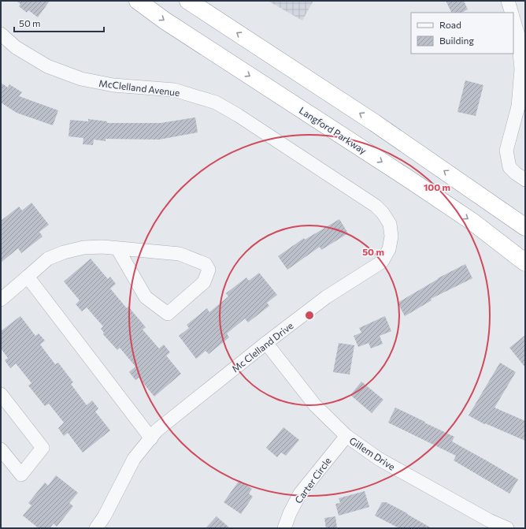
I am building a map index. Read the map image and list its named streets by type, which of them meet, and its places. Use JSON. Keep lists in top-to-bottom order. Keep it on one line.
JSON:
{"streets":{"highway":["Langford Parkway"],"street":["McClelland Avenue","Mc Clelland Drive","Gillem Drive","Carter Circle"]},"crossings":[["McClelland Avenue","Mc Clelland Drive"],["Mc Clelland Drive","Gillem Drive"],["Gillem Drive","Carter Circle"]],"legend":["Road","Building"],"scale_bar":"50 m","rings":["100 m","50 m"]}
